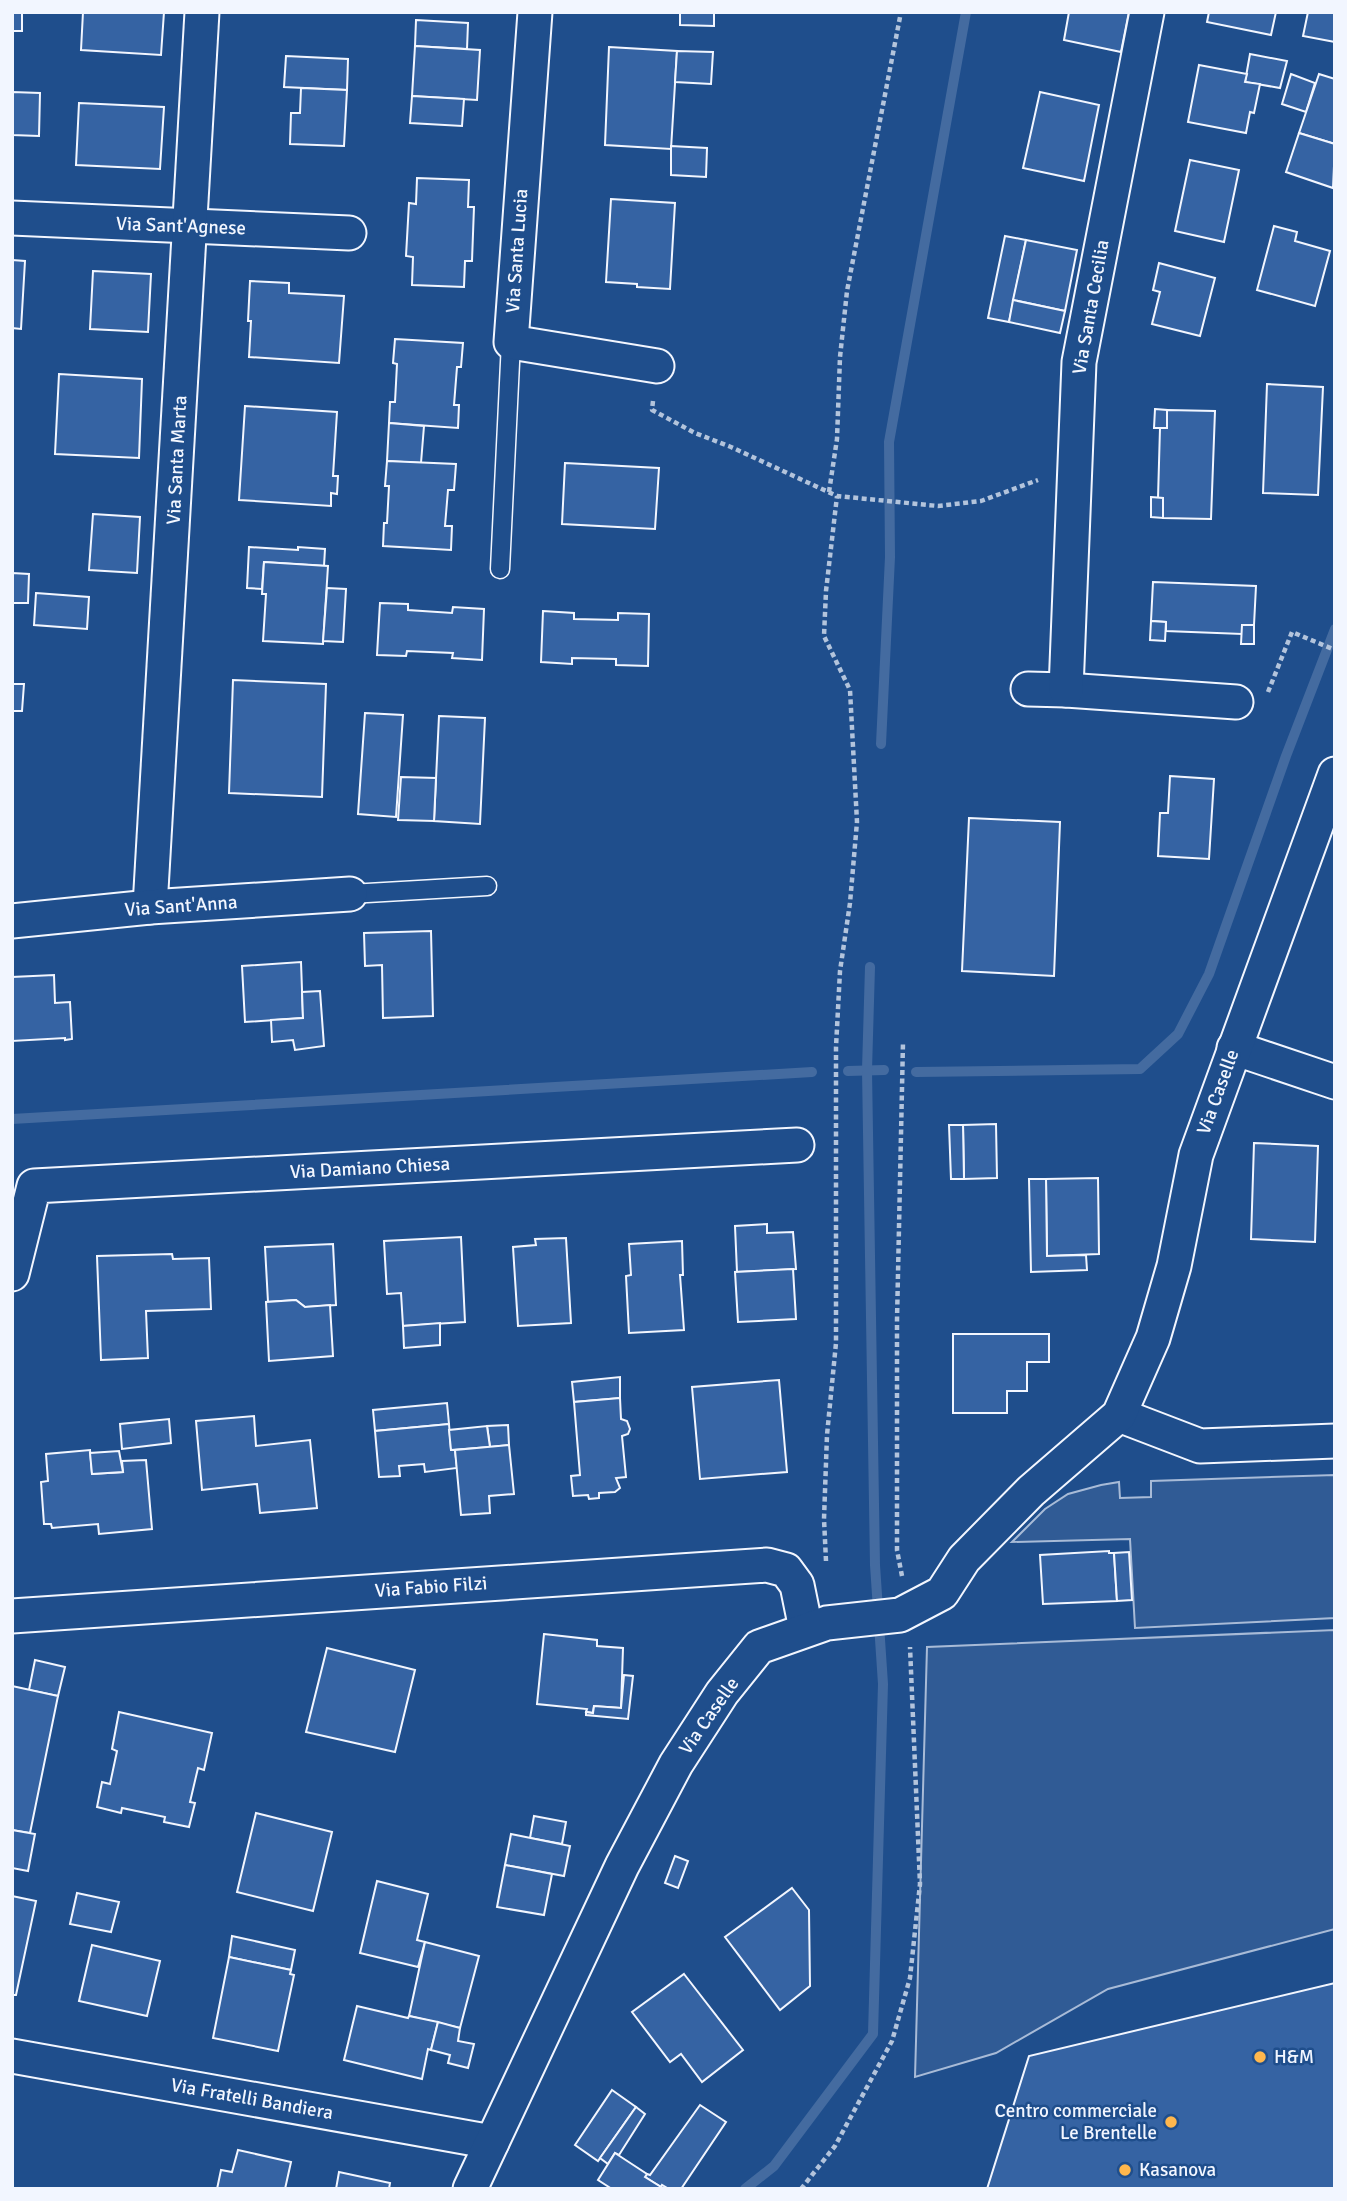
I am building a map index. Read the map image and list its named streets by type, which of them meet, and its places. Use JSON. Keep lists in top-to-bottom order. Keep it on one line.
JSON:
{"streets":{"street":["Via Sant'Agnese","Via Santa Lucia","Via Santa Cecilia","Via Santa Marta","Via Sant'Anna","Via Caselle","Via Damiano Chiesa","Via Fabio Filzi","Via Fratelli Bandiera"]},"crossings":[["Via Sant'Agnese","Via Santa Marta"],["Via Santa Marta","Via Sant'Anna"],["Via Caselle","Via Fabio Filzi"],["Via Caselle","Via Fratelli Bandiera"]],"places":["H&M","Centro commerciale Le Brentelle","Kasanova"]}
